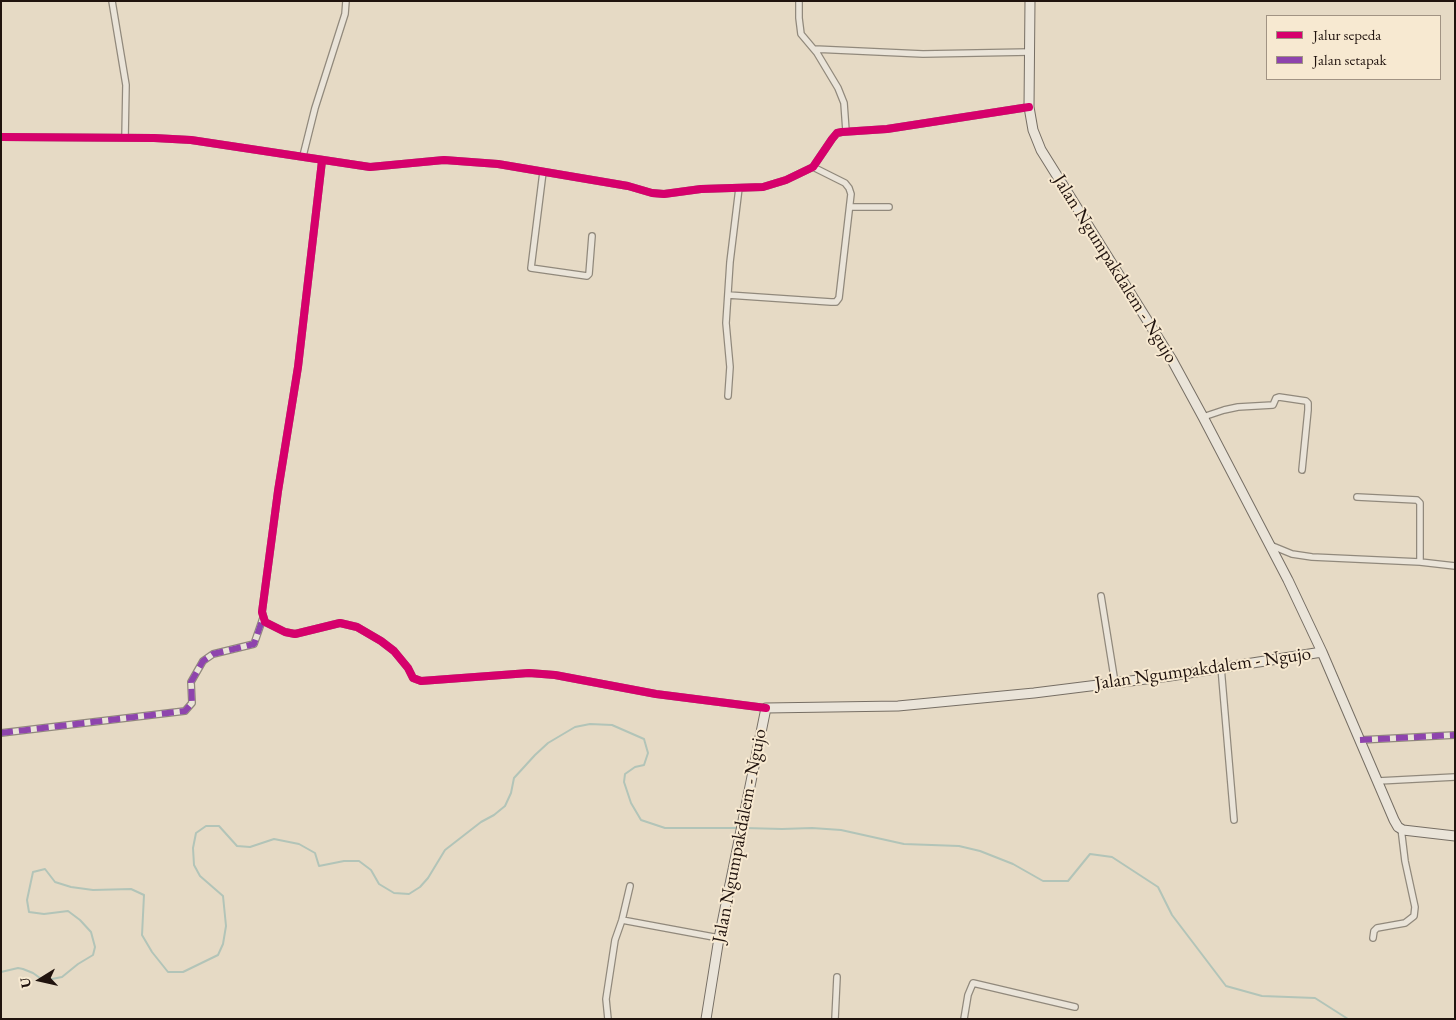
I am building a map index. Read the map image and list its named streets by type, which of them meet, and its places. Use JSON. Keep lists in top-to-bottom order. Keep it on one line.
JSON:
{"streets":{"street":["Jalan Ngumpakdalem - Ngujo"]},"legend":["Jalur sepeda","Jalan setapak"],"north":"left"}
